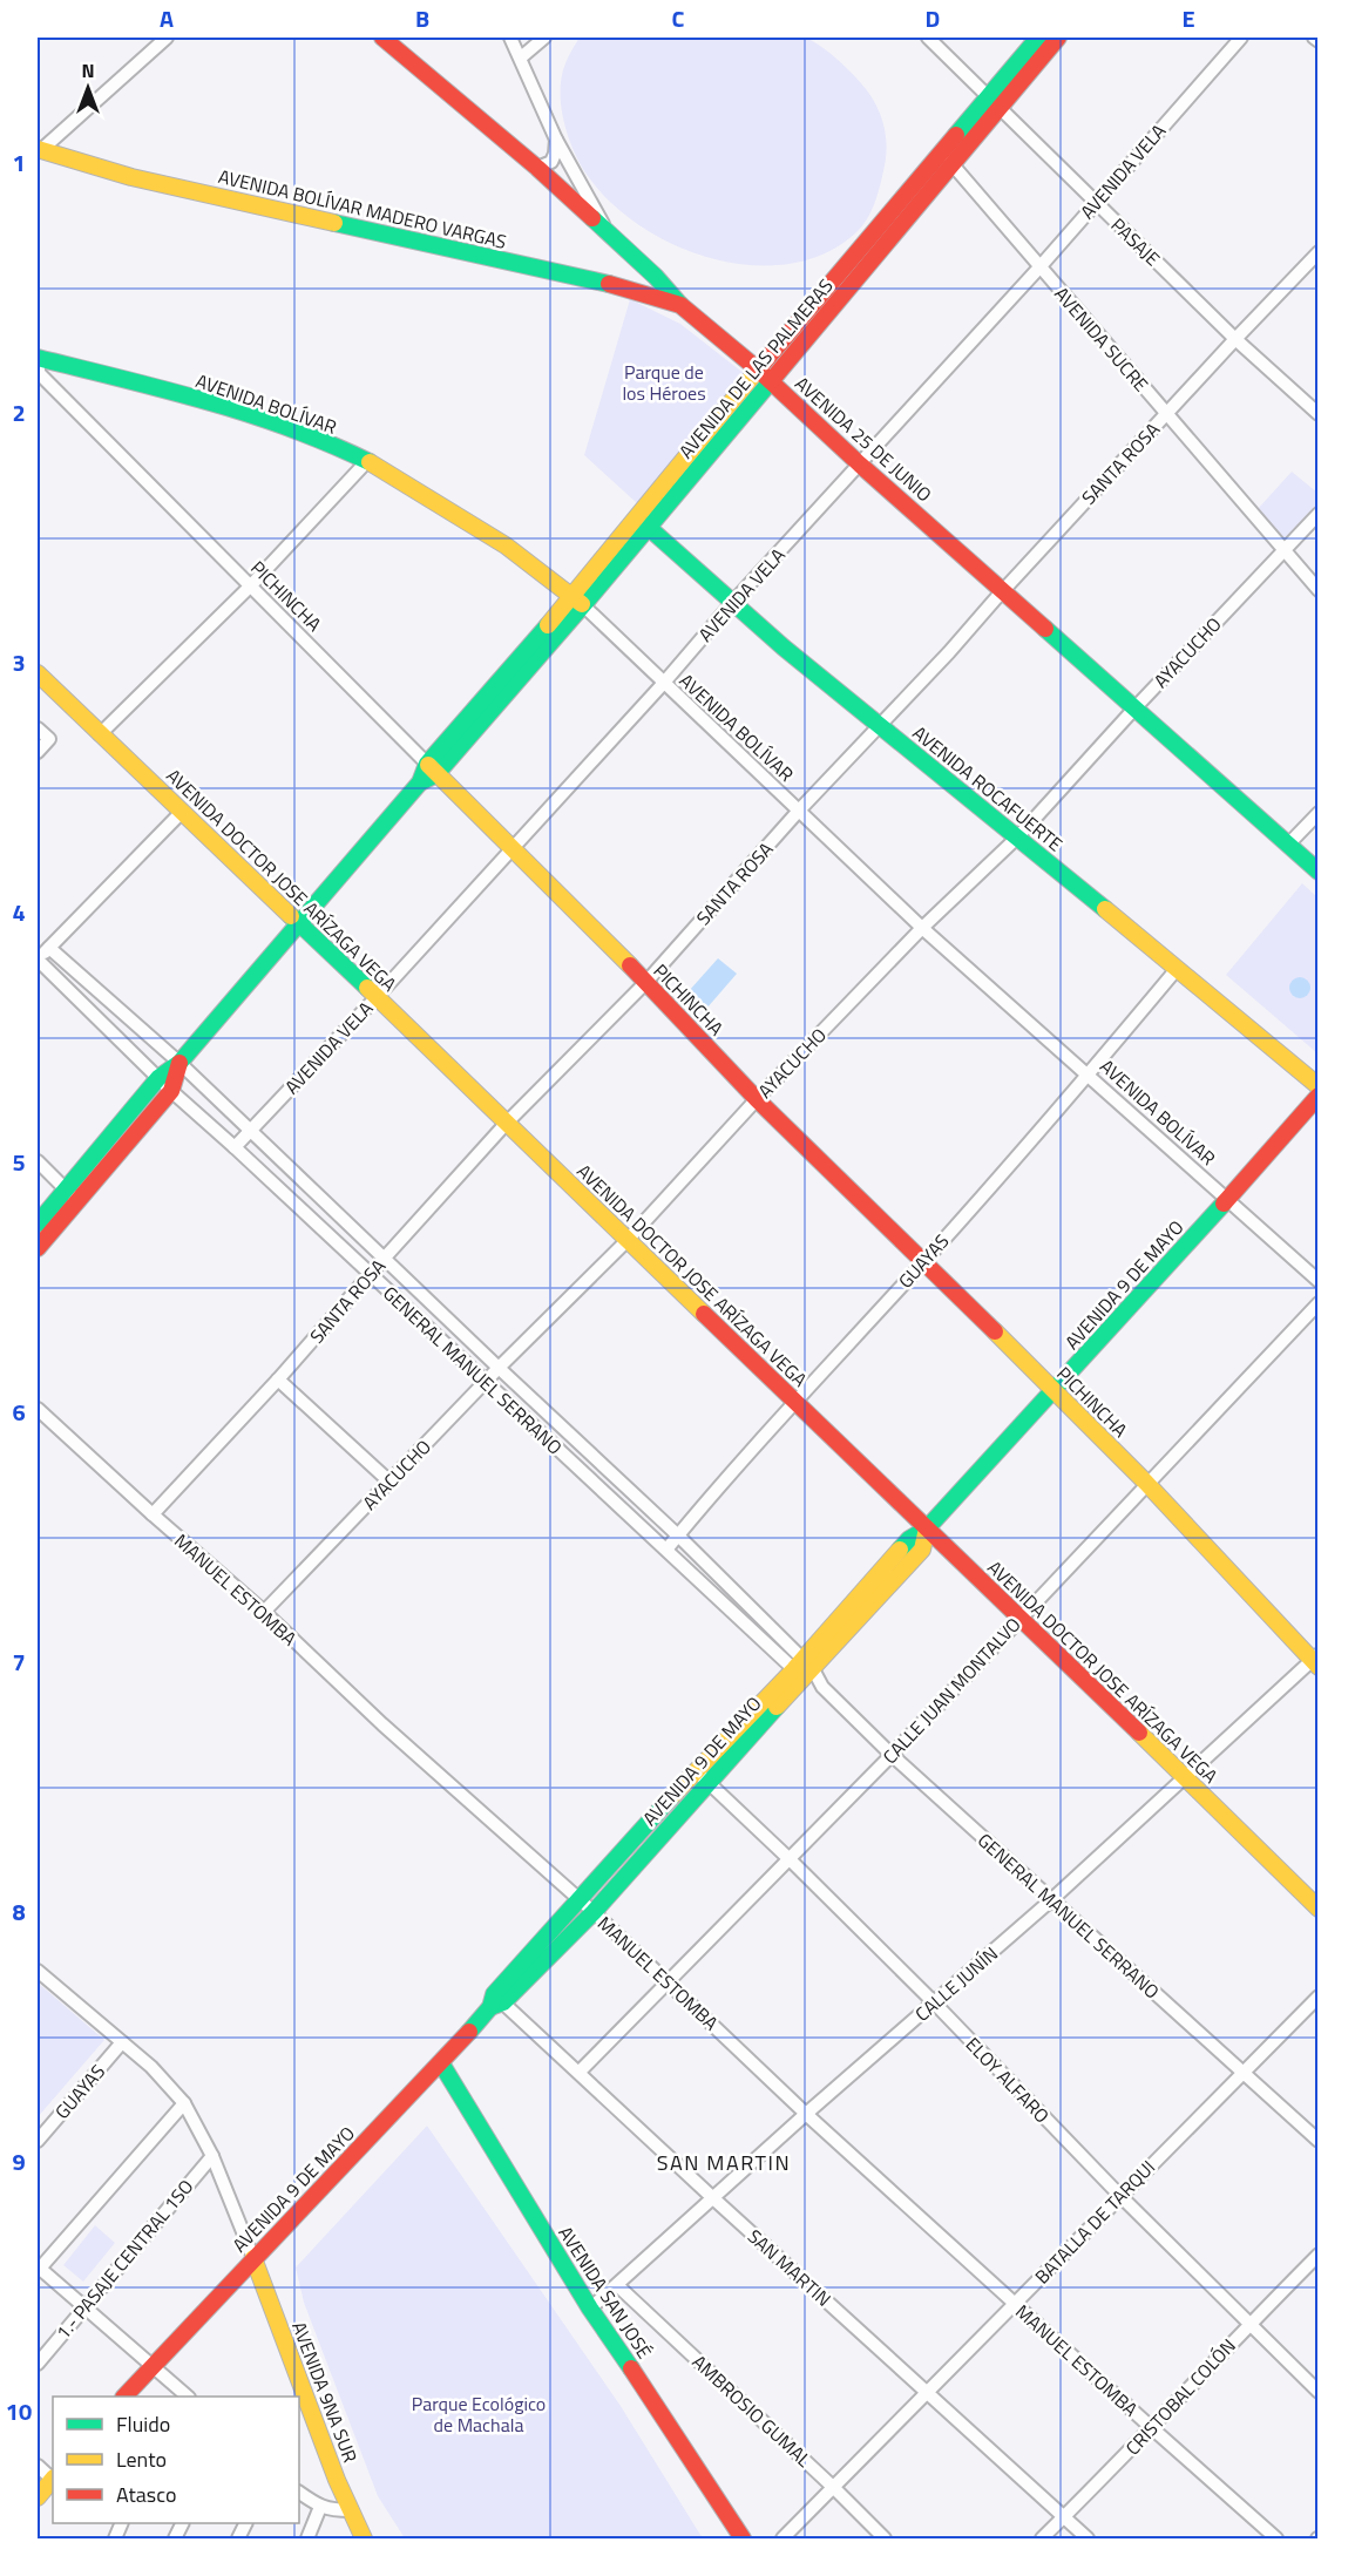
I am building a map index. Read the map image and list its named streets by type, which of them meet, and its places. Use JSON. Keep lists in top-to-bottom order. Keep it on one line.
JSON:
{"streets":{"main road":["AVENIDA BOLÍVAR MADERO VARGAS","AVENIDA DE LAS PALMERAS","AVENIDA BOLÍVAR","AVENIDA 25 DE JUNIO","PICHINCHA","AVENIDA ROCAFUERTE","AVENIDA DOCTOR JOSE ARÍZAGA VEGA","AVENIDA 9 DE MAYO","AVENIDA SAN JOSÉ","AVENIDA 9NA SUR"],"street":["AVENIDA VELA","PASAJE","AVENIDA SUCRE","SANTA ROSA","AYACUCHO","GUAYAS","GENERAL MANUEL SERRANO","MANUEL ESTOMBA","CALLE JUAN MONTALVO","CALLE JUNÍN","ELOY ALFARO","BATALLA DE TARQUI","1.- PASAJE CENTRAL 1SO","SAN MARTIN","CRISTOBAL COLÓN","AMBROSIO GUMAL"]},"crossings":[["AVENIDA VELA","PASAJE"],["AVENIDA VELA","AVENIDA SUCRE"],["AVENIDA VELA","AVENIDA BOLÍVAR"],["AVENIDA VELA","AVENIDA 25 DE JUNIO"],["AVENIDA VELA","PICHINCHA"],["AVENIDA VELA","AVENIDA ROCAFUERTE"],["AVENIDA VELA","AVENIDA DOCTOR JOSE ARÍZAGA VEGA"],["AVENIDA VELA","GENERAL MANUEL SERRANO"],["AVENIDA BOLÍVAR MADERO VARGAS","AVENIDA 25 DE JUNIO"],["PASAJE","AVENIDA DE LAS PALMERAS"],["PASAJE","SANTA ROSA"],["AVENIDA SUCRE","AVENIDA DE LAS PALMERAS"],["AVENIDA SUCRE","SANTA ROSA"],["AVENIDA SUCRE","AYACUCHO"],["AVENIDA DE LAS PALMERAS","AVENIDA BOLÍVAR"],["AVENIDA DE LAS PALMERAS","AVENIDA 25 DE JUNIO"],["AVENIDA DE LAS PALMERAS","PICHINCHA"],["AVENIDA DE LAS PALMERAS","AVENIDA ROCAFUERTE"],["AVENIDA DE LAS PALMERAS","AVENIDA DOCTOR JOSE ARÍZAGA VEGA"],["AVENIDA DE LAS PALMERAS","GENERAL MANUEL SERRANO"],["AVENIDA BOLÍVAR","SANTA ROSA"],["AVENIDA BOLÍVAR","PICHINCHA"],["AVENIDA BOLÍVAR","AYACUCHO"],["AVENIDA BOLÍVAR","GUAYAS"],["AVENIDA BOLÍVAR","AVENIDA 9 DE MAYO"],["AVENIDA 25 DE JUNIO","SANTA ROSA"],["AVENIDA 25 DE JUNIO","AYACUCHO"],["SANTA ROSA","PICHINCHA"],["SANTA ROSA","AVENIDA ROCAFUERTE"],["SANTA ROSA","AVENIDA DOCTOR JOSE ARÍZAGA VEGA"],["SANTA ROSA","GENERAL MANUEL SERRANO"],["SANTA ROSA","MANUEL ESTOMBA"],["PICHINCHA","AYACUCHO"],["PICHINCHA","GUAYAS"],["PICHINCHA","AVENIDA 9 DE MAYO"],["PICHINCHA","CALLE JUAN MONTALVO"],["PICHINCHA","CALLE JUNÍN"],["AYACUCHO","AVENIDA ROCAFUERTE"],["AYACUCHO","AVENIDA DOCTOR JOSE ARÍZAGA VEGA"],["AYACUCHO","GENERAL MANUEL SERRANO"],["AYACUCHO","MANUEL ESTOMBA"],["AVENIDA ROCAFUERTE","GUAYAS"],["AVENIDA DOCTOR JOSE ARÍZAGA VEGA","GUAYAS"],["AVENIDA DOCTOR JOSE ARÍZAGA VEGA","AVENIDA 9 DE MAYO"],["AVENIDA DOCTOR JOSE ARÍZAGA VEGA","CALLE JUAN MONTALVO"],["AVENIDA DOCTOR JOSE ARÍZAGA VEGA","CALLE JUNÍN"],["GUAYAS","GENERAL MANUEL SERRANO"],["AVENIDA 9 DE MAYO","GENERAL MANUEL SERRANO"],["AVENIDA 9 DE MAYO","MANUEL ESTOMBA"],["AVENIDA 9 DE MAYO","ELOY ALFARO"],["AVENIDA 9 DE MAYO","SAN MARTIN"],["AVENIDA 9 DE MAYO","AVENIDA SAN JOSÉ"],["AVENIDA 9 DE MAYO","AVENIDA 9NA SUR"],["GENERAL MANUEL SERRANO","CALLE JUAN MONTALVO"],["GENERAL MANUEL SERRANO","CALLE JUNÍN"],["GENERAL MANUEL SERRANO","BATALLA DE TARQUI"],["MANUEL ESTOMBA","CALLE JUAN MONTALVO"],["MANUEL ESTOMBA","CALLE JUNÍN"],["MANUEL ESTOMBA","BATALLA DE TARQUI"],["MANUEL ESTOMBA","CRISTOBAL COLÓN"],["CALLE JUAN MONTALVO","ELOY ALFARO"],["CALLE JUAN MONTALVO","SAN MARTIN"],["CALLE JUNÍN","ELOY ALFARO"],["CALLE JUNÍN","SAN MARTIN"],["CALLE JUNÍN","AVENIDA SAN JOSÉ"],["CALLE JUNÍN","AMBROSIO GUMAL"],["ELOY ALFARO","BATALLA DE TARQUI"],["ELOY ALFARO","CRISTOBAL COLÓN"],["BATALLA DE TARQUI","SAN MARTIN"],["BATALLA DE TARQUI","AMBROSIO GUMAL"],["SAN MARTIN","CRISTOBAL COLÓN"]],"districts":["SAN MARTIN"],"parks":["Parque de los Héroes","Parque Ecológico de Machala"],"legend":["Fluido","Lento","Atasco"],"north":"top","grid":{"columns":["A","B","C","D","E"],"rows":["1","2","3","4","5","6","7","8","9","10"]}}
